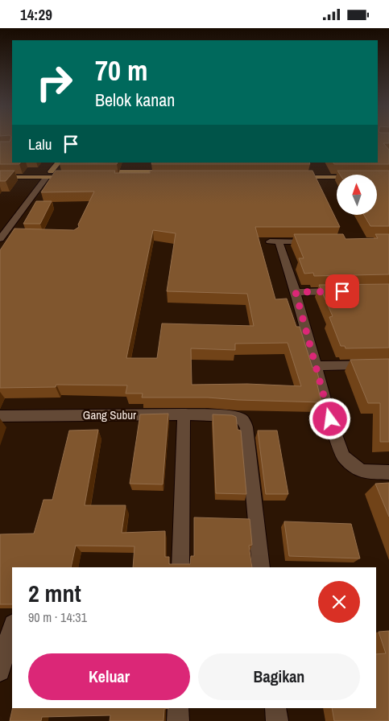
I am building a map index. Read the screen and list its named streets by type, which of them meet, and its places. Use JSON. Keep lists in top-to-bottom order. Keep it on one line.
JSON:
{"streets":{"street":["Gang Subur"]},"north":"top","page":{"status":"14:29","turn":["70 m","Belok kanan"],"then":"Lalu","heading":["2 mnt","90 m · 14:31"],"buttons":["Keluar","Bagikan"]}}
